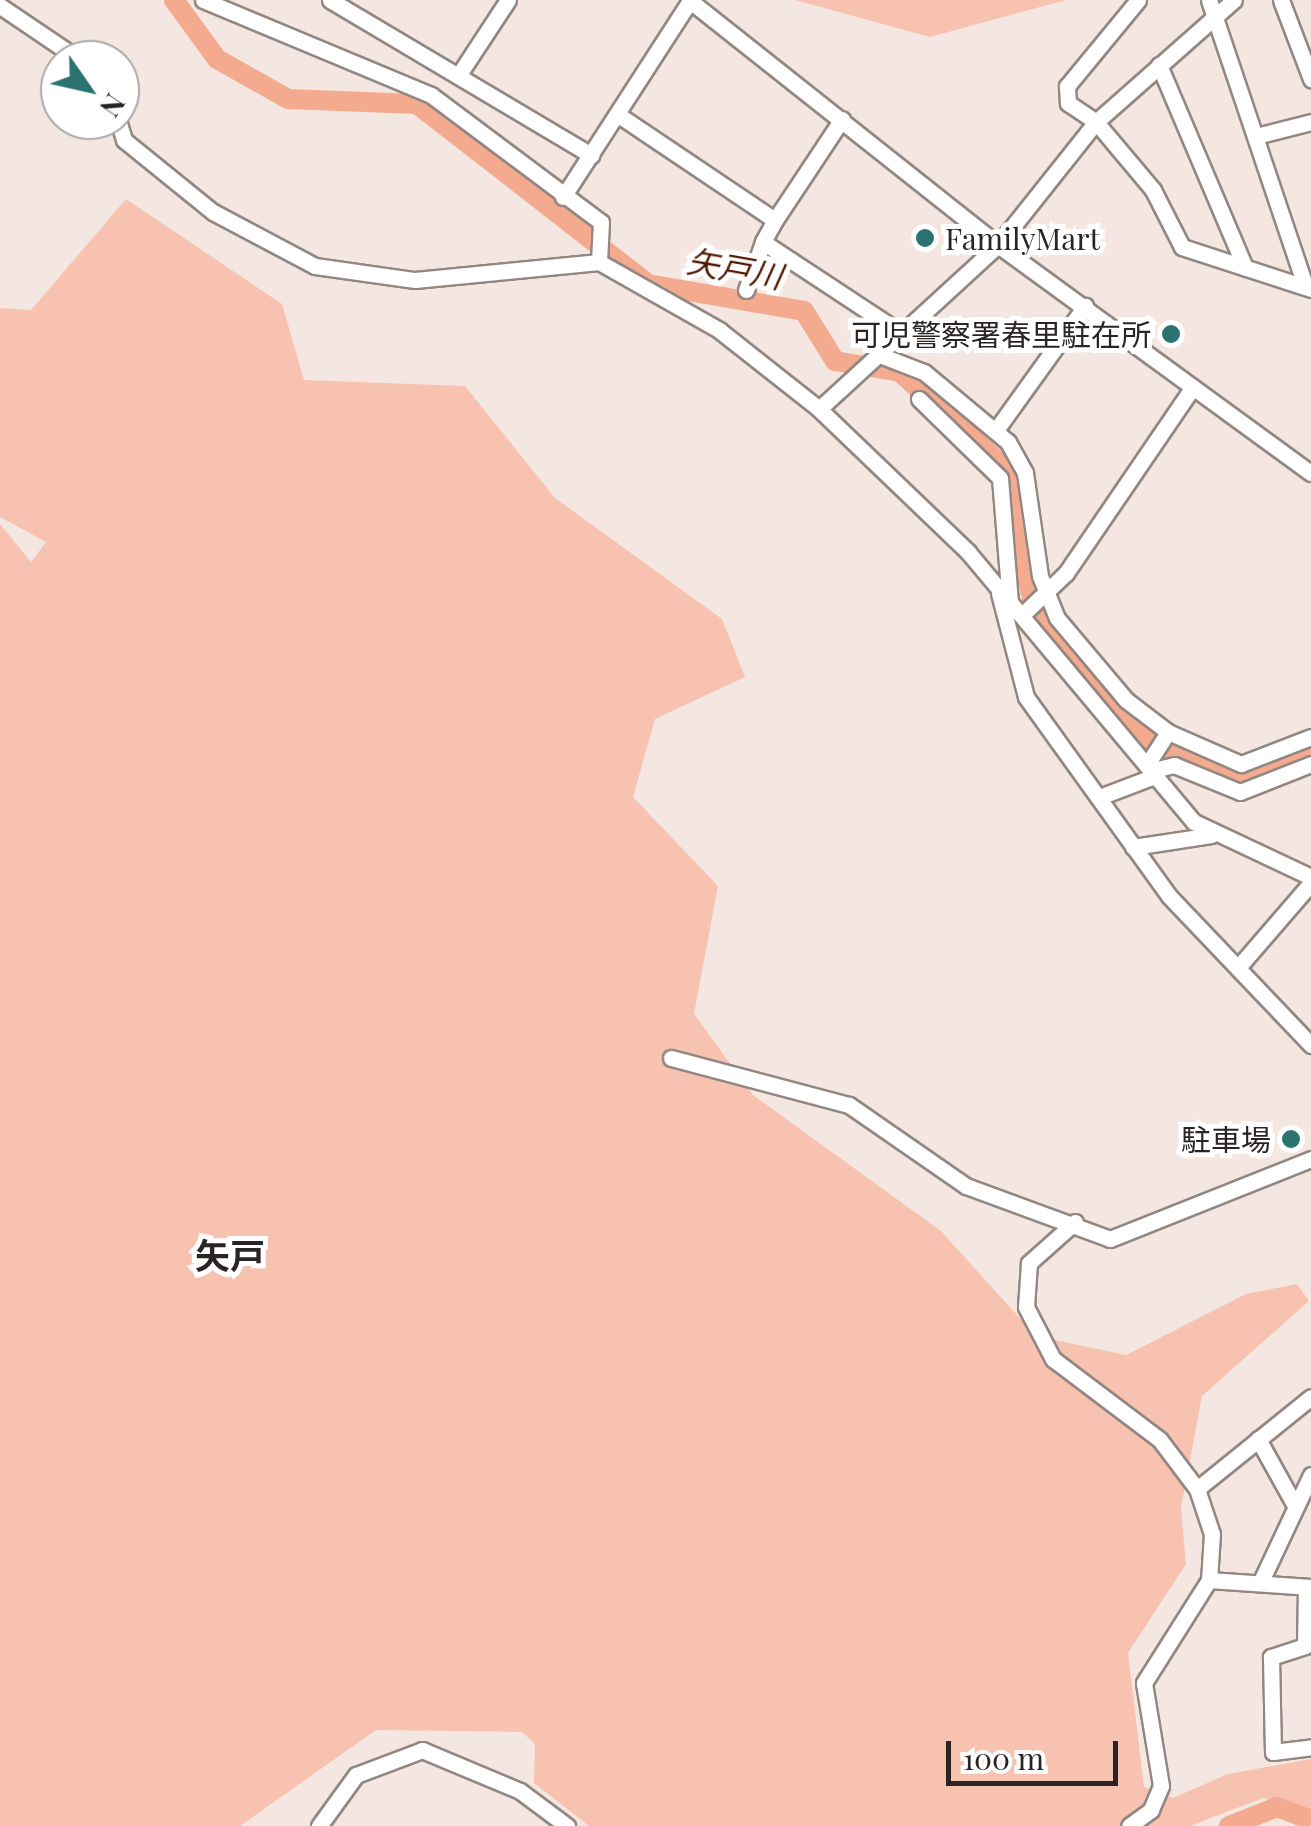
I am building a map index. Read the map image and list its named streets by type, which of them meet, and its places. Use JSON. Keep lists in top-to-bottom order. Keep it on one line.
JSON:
{"districts":["矢戸"],"water":["矢戸川"],"places":["FamilyMart","可児警察署春里駐在所","駐車場"],"scale_bar":"100 m","north":"bottom right"}
